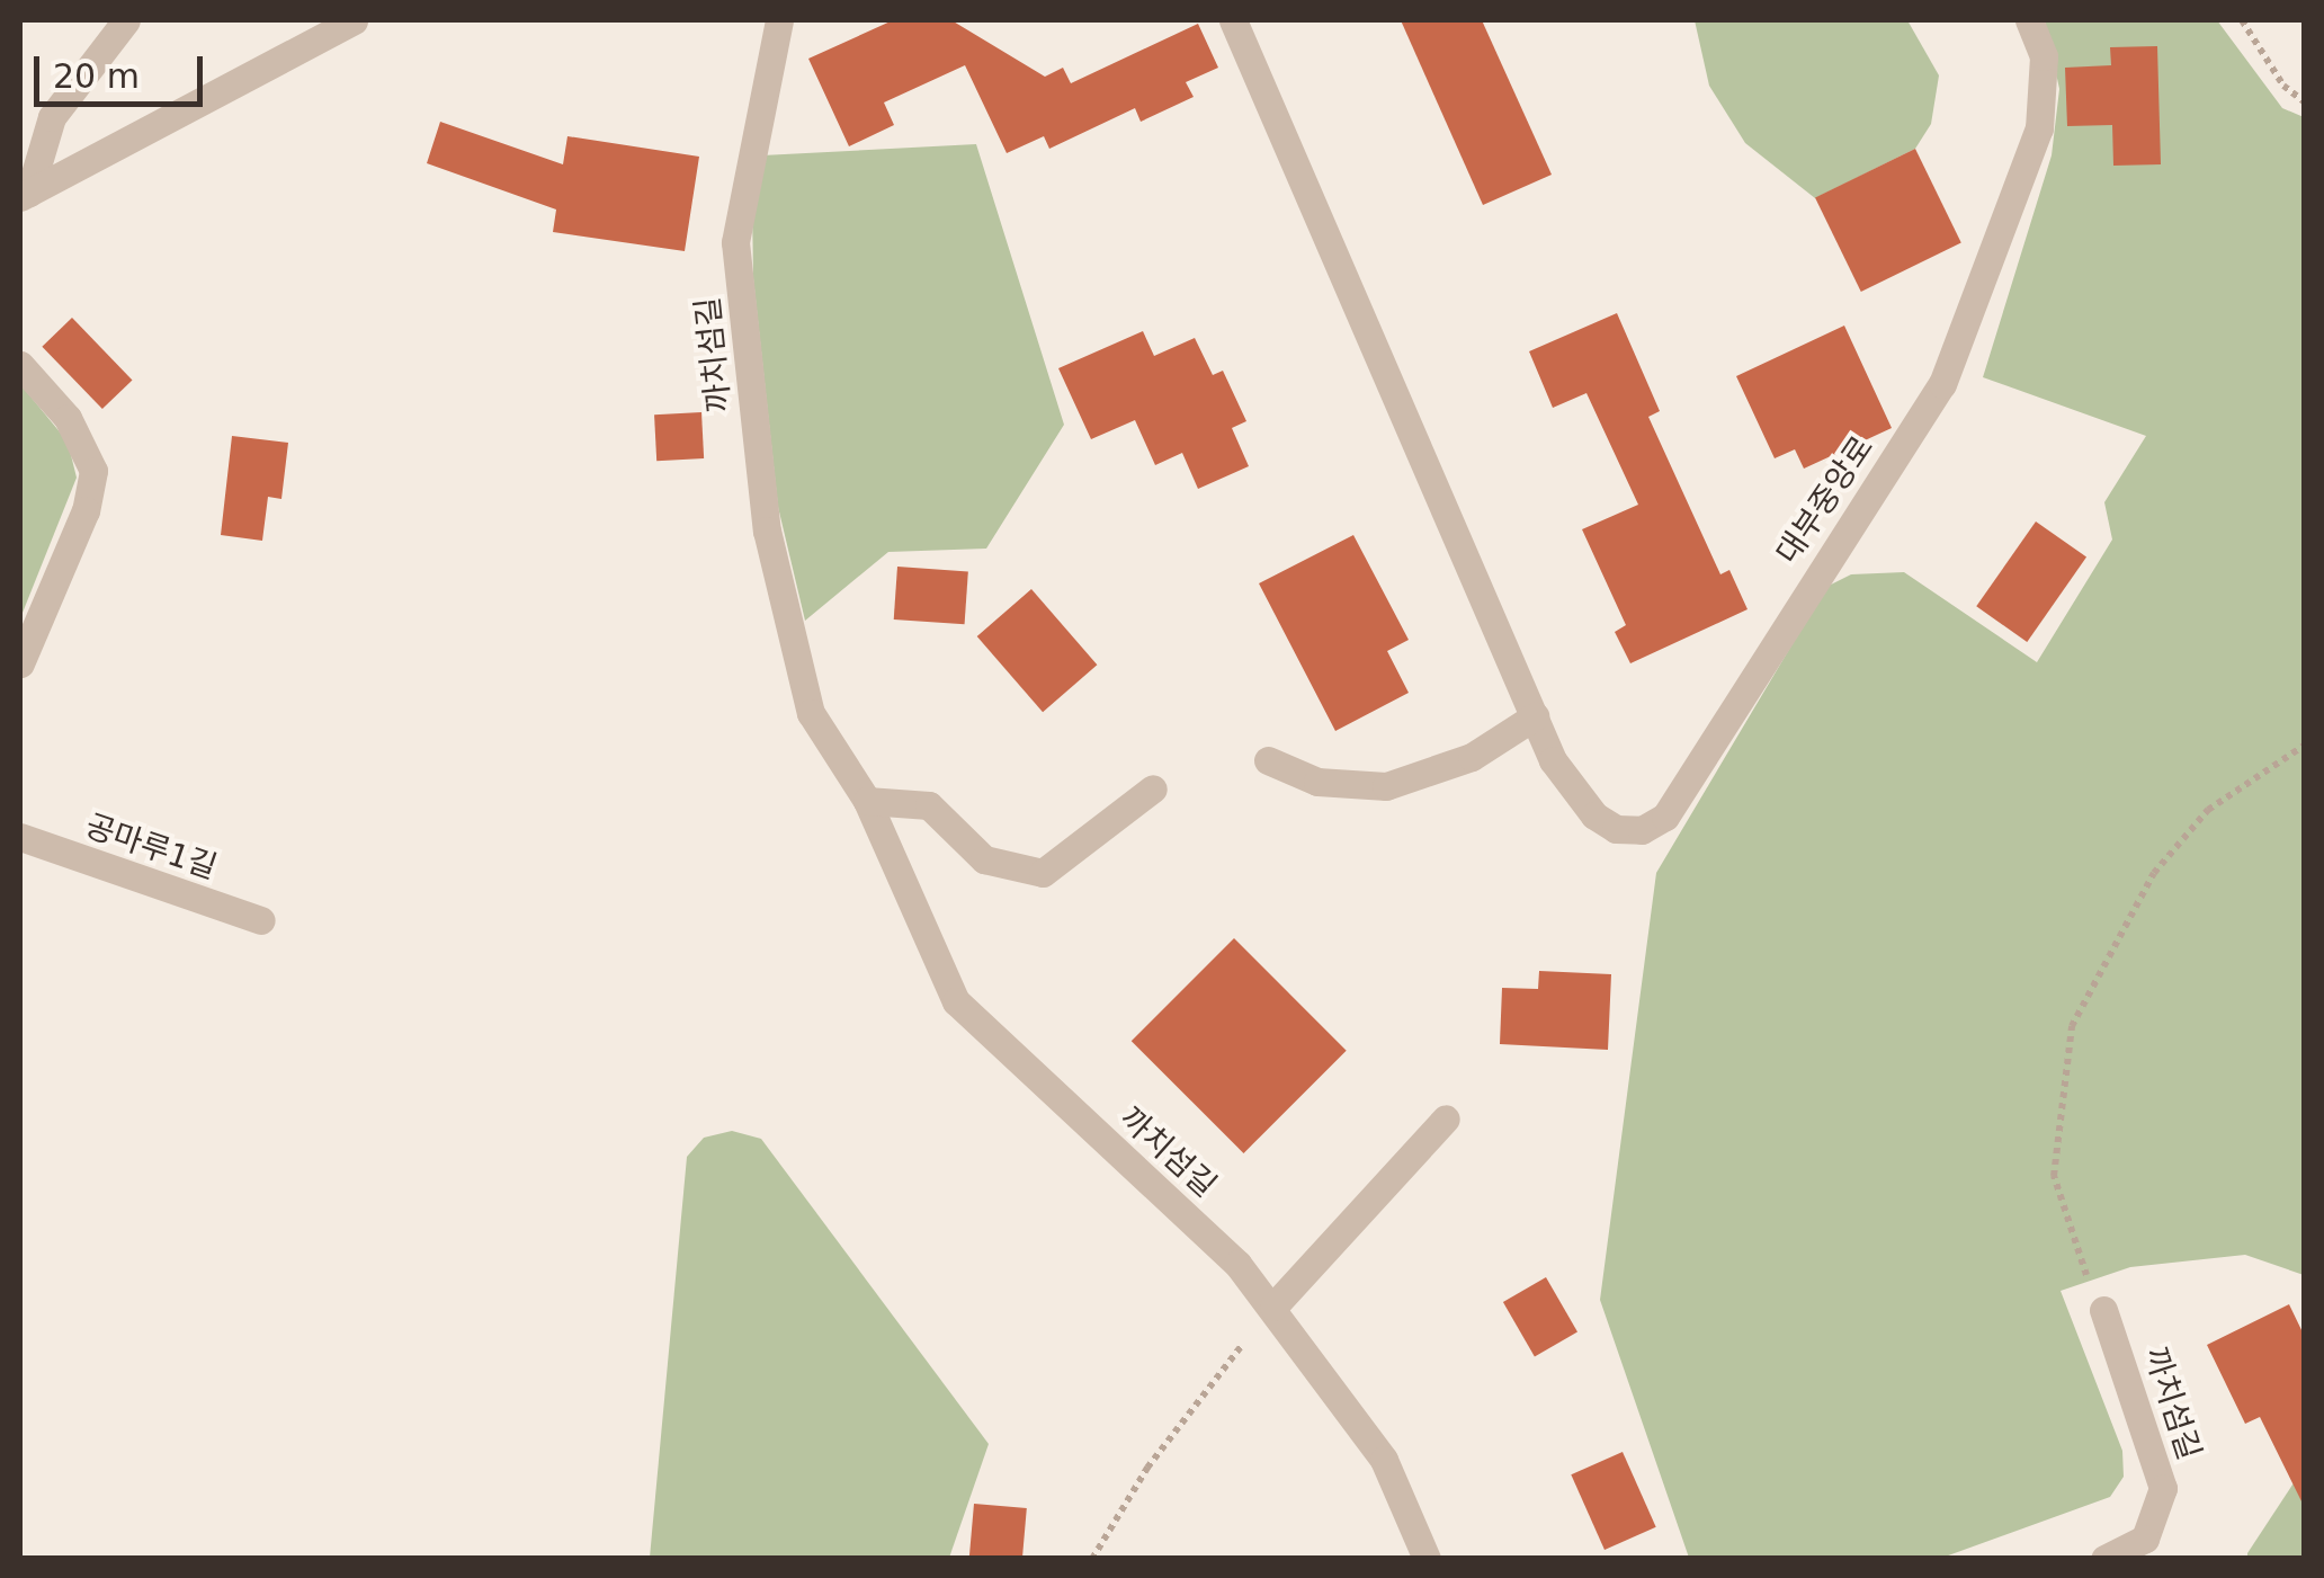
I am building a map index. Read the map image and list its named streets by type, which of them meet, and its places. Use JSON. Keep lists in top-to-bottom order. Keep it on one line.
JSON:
{"streets":{"street":["까치섬길","대부중앙로","공마루1길"]},"scale_bar":"20 m"}
